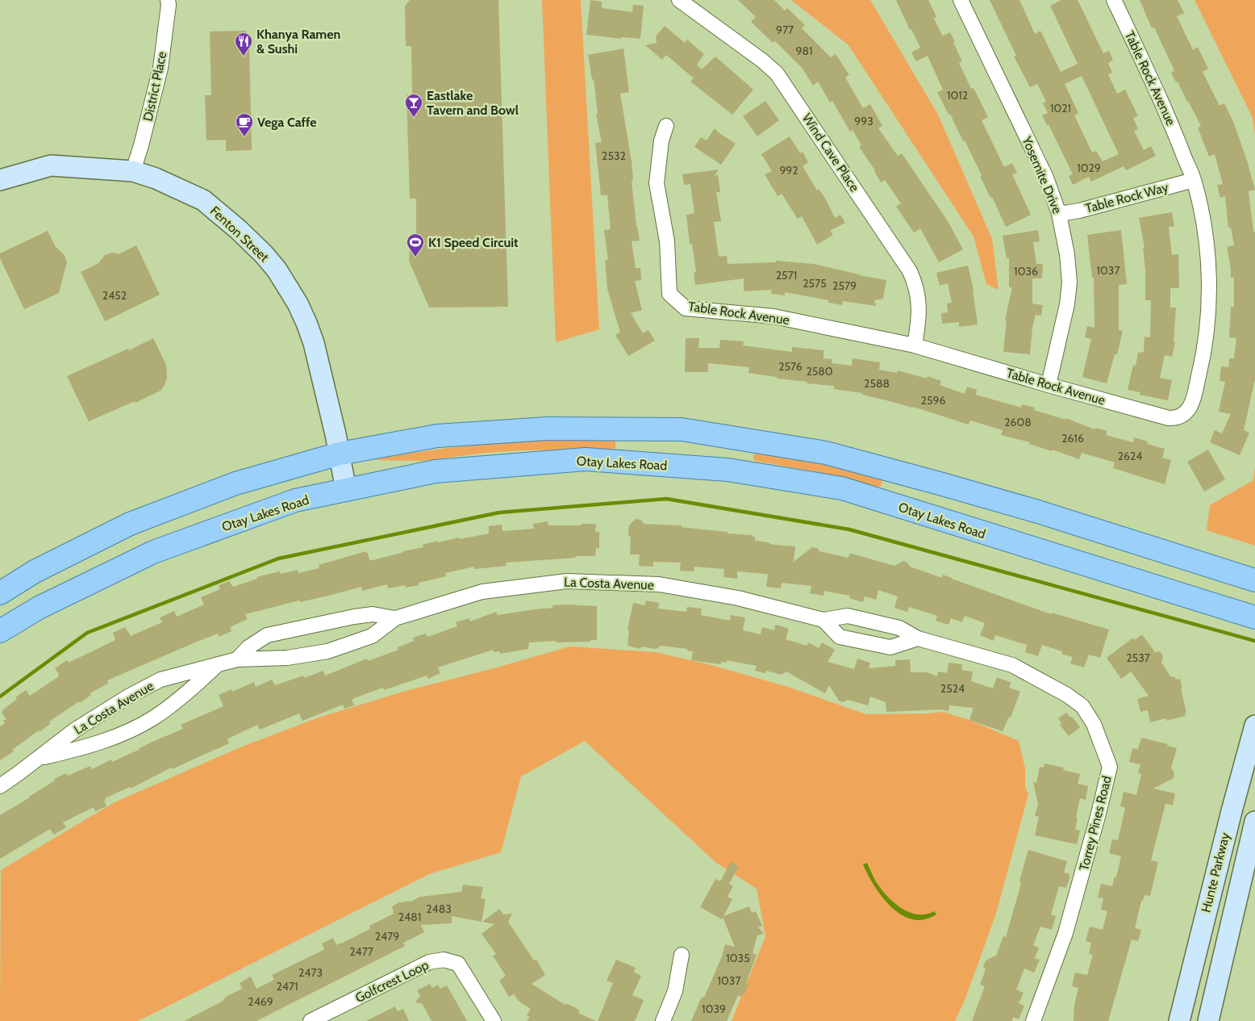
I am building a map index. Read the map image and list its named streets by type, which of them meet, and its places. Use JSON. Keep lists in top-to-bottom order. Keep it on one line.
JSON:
{"streets":{"main road":["Otay Lakes Road"],"street":["Table Rock Avenue","District Place","Wind Cave Place","Yosemite Drive","Table Rock Way","Fenton Street","La Costa Avenue","Torrey Pines Road","Hunte Parkway","Golfcrest Loop"]},"crossings":[["Table Rock Avenue","Wind Cave Place"],["Table Rock Avenue","Yosemite Drive"],["Table Rock Avenue","Table Rock Way"],["District Place","Fenton Street"],["Yosemite Drive","Table Rock Way"],["Fenton Street","Otay Lakes Road"],["La Costa Avenue","Torrey Pines Road"]],"places":{"restaurant":["Khanya Ramen & Sushi"],"bar":["Eastlake Tavern and Bowl"],"cafe":["Vega Caffe"],"sports":["K1 Speed Circuit"]},"house_numbers":["977","981","1012","1021","993","2532","1029","992","1037","1036","2571","2575","2579","2452","2576","2580","2588","2596","2608","2616","2624","2537","2524","2483","2481","2479","2477","1035","2473","1037","2471","2469","1039"]}
